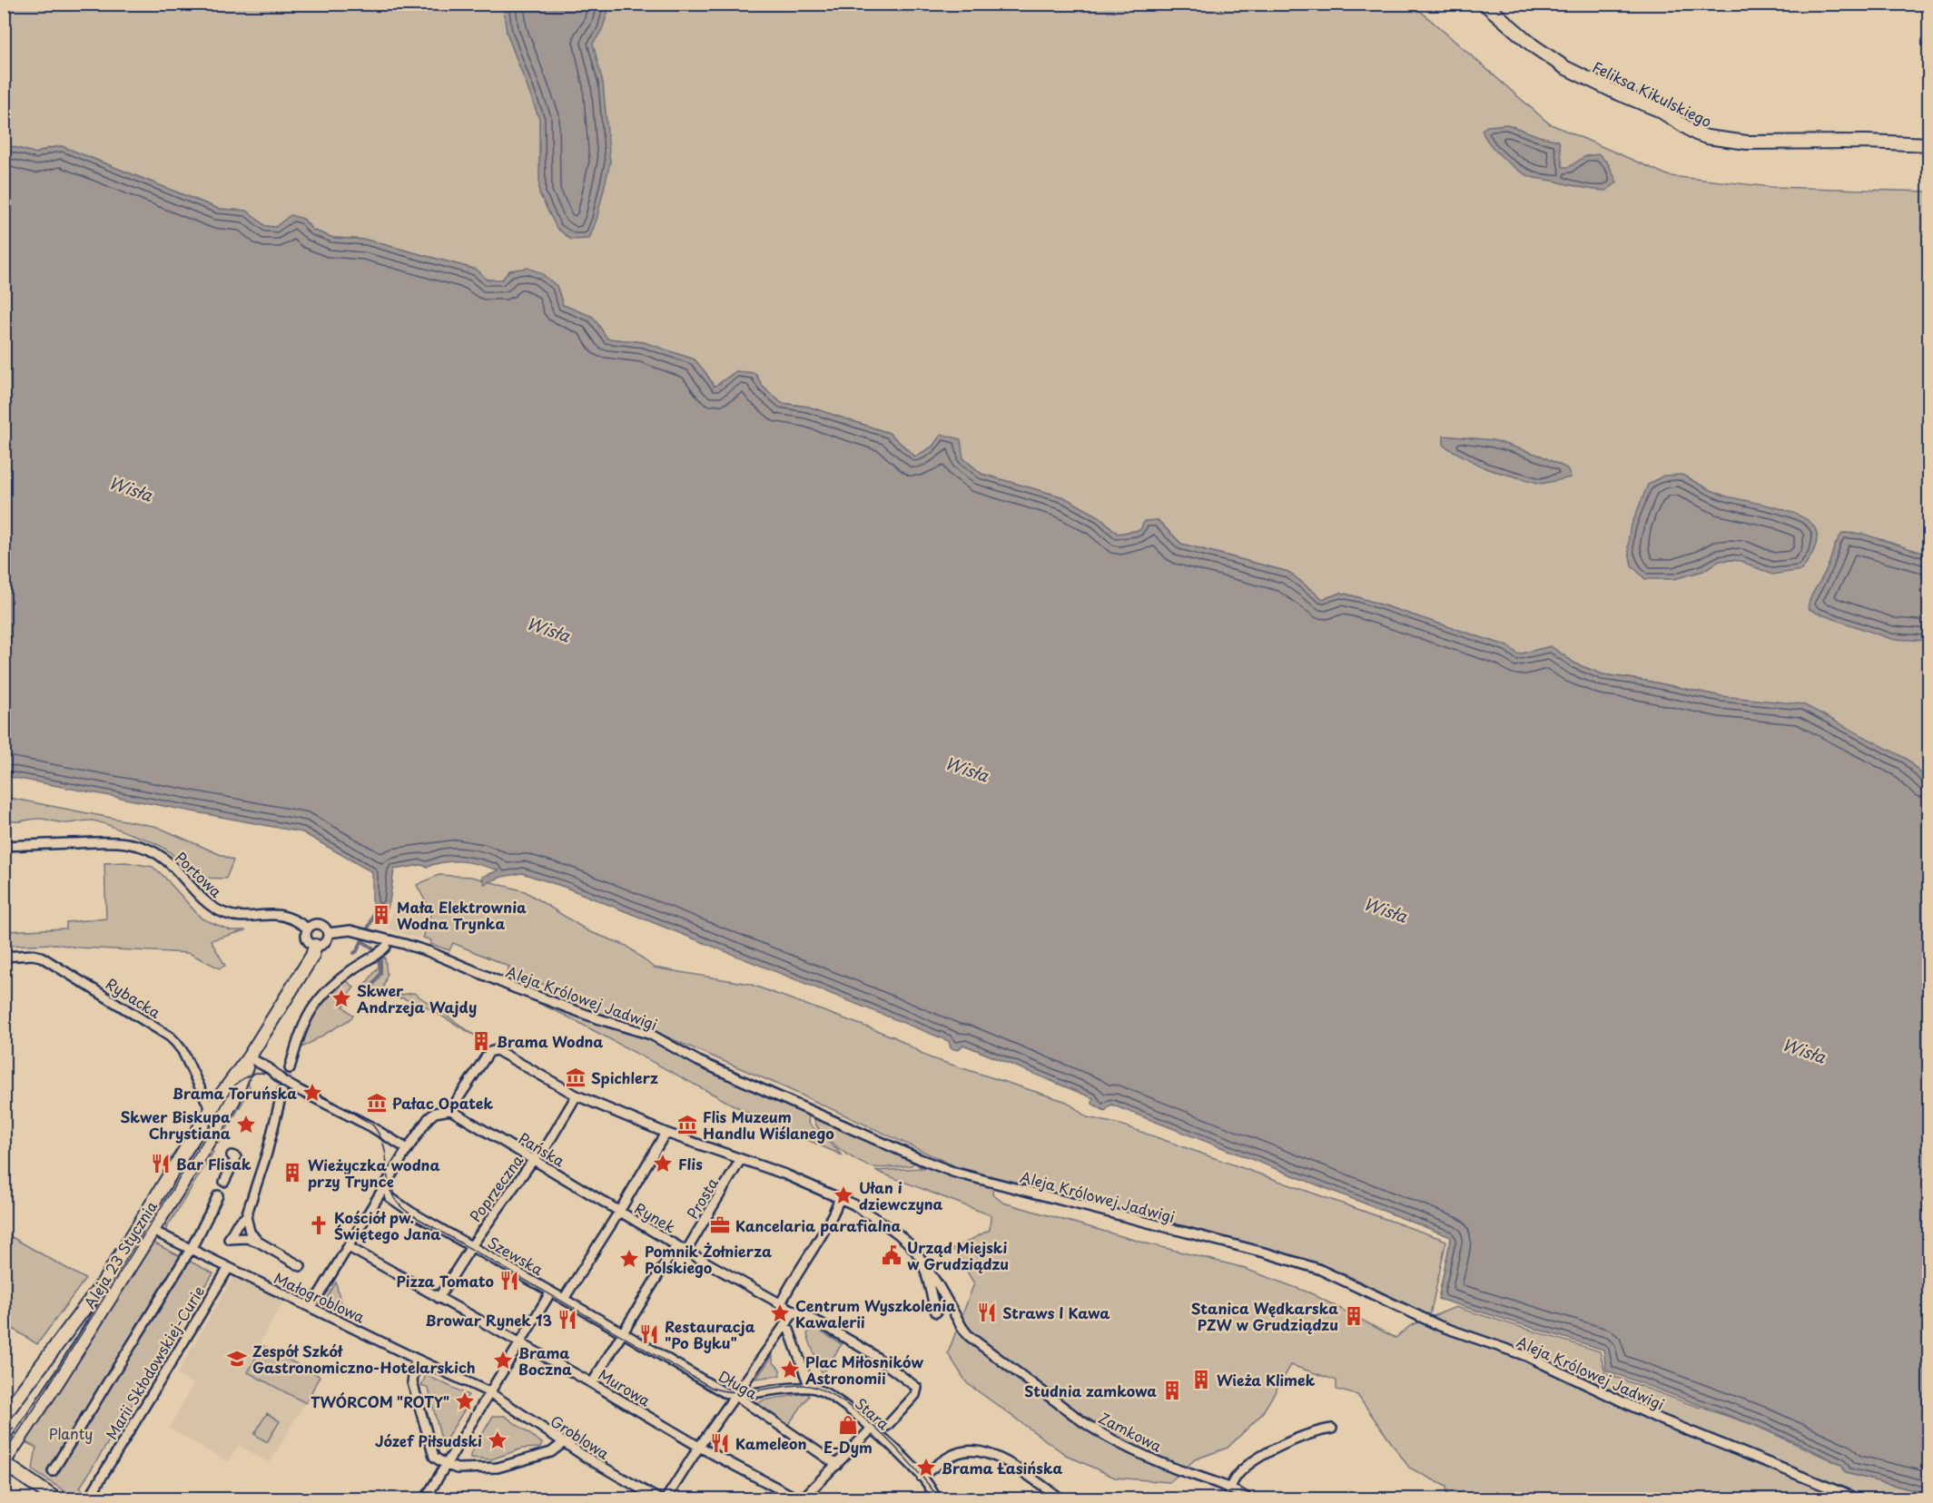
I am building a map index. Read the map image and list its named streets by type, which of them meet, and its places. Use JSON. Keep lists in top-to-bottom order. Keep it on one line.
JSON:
{"streets":{"street":["Feliksa Kikulskiego","Portowa","Rybacka","Aleja Królowej Jadwigi","Pańska","Poprzeczna","Prosta","Rynek","Aleja 23 Stycznia","Szewska","Małogroblowa","Marii Skłodowskiej-Curie","Długa","Murowa","Stara","Zamkowa","Groblowa"]},"crossings":[["Portowa","Aleja Królowej Jadwigi"],["Portowa","Aleja 23 Stycznia"],["Rybacka","Aleja 23 Stycznia"],["Aleja Królowej Jadwigi","Aleja 23 Stycznia"],["Pańska","Poprzeczna"],["Pańska","Rynek"],["Pańska","Zamkowa"],["Poprzeczna","Szewska"],["Poprzeczna","Murowa"],["Poprzeczna","Zamkowa"],["Prosta","Zamkowa"],["Rynek","Długa"],["Rynek","Murowa"],["Aleja 23 Stycznia","Małogroblowa"],["Małogroblowa","Marii Skłodowskiej-Curie"],["Małogroblowa","Groblowa"],["Długa","Murowa"],["Murowa","Stara"]],"water":["Wisła"],"parks":["Planty"],"places":{"building":["Mała Elektrownia Wodna Trynka","Brama Wodna","Wieżyczka wodna przy Trynce","Stanica Wędkarska PZW w Grudziądzu","Wieża Klimek","Studnia zamkowa"],"place":["Skwer Andrzeja Wajdy","Brama Toruńska","Skwer Biskupa Chrystiana","Flis","Ułan i dziewczyna","Pomnik Żołnierza Polskiego","Centrum Wyszkolenia Kawalerii","Brama Boczna","Plac Miłosników Astronomii","TWÓRCOM \"ROTY\"","Józef Piłsudski","Brama Łasińska"],"museum":["Spichlerz","Pałac Opatek","Flis Muzeum Handlu Wiślanego"],"restaurant":["Bar Flisak","Pizza Tomato","Straws I Kawa","Browar Rynek 13","Restauracja \"Po Byku\"","Kameleon"],"church":["Kościół pw. Świętego Jana"],"office":["Kancelaria parafialna"],"public building":["Urząd Miejski w Grudziądzu"],"school or university":["Zespół Szkół Gastronomiczno-Hotelarskich"],"shop":["E-Dym"]}}
